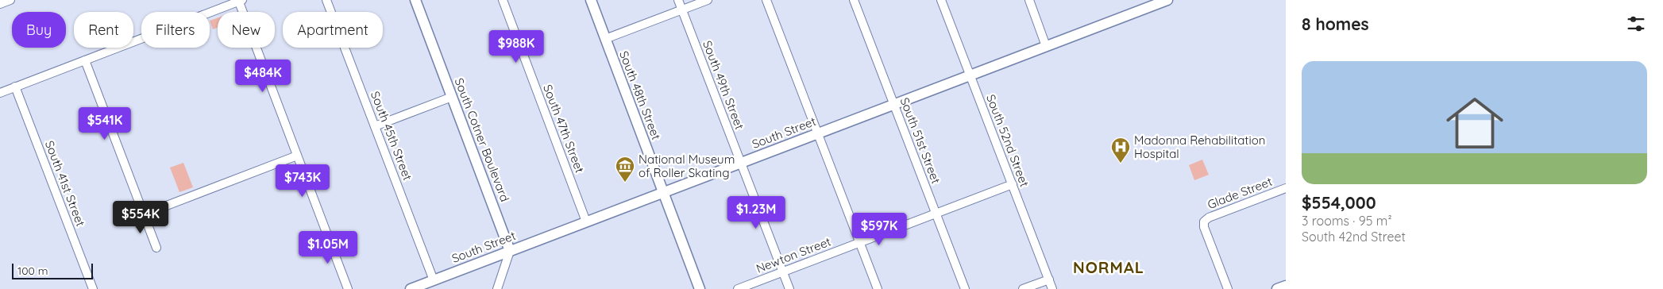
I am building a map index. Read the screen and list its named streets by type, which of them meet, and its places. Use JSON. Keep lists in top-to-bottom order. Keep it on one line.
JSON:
{"streets":{"main road":["South 48th Street","South Street","South Cotner Boulevard"],"street":["South 49th Street","South 47th Street","South 45th Street","South 51st Street","South 52nd Street","South 41st Street","Glade Street","Newton Street"]},"crossings":[["South 49th Street","South Street"],["South 49th Street","Newton Street"],["South 48th Street","South Street"],["South 47th Street","South Street"],["South Street","South 45th Street"],["South Street","South Cotner Boulevard"],["South Street","South 51st Street"],["South Street","South 52nd Street"],["South 51st Street","Newton Street"],["South 52nd Street","Newton Street"]],"districts":["NORMAL"],"places":{"hospital":["Madonna Rehabilitation Hospital"],"museum":["National Museum of Roller Skating"]},"scale_bar":"100 m","page":{"heading":"8 homes","chip":["Buy","Rent","Filters","New","Apartment"],"price":["$988K","$484K","$541K","$743K","$1.23M","$554K","$597K","$1.05M"],"list":[{"name":"$554,000","note":"3 rooms · 95 m² · South 42nd Street"}],"scale":"100 m"}}
